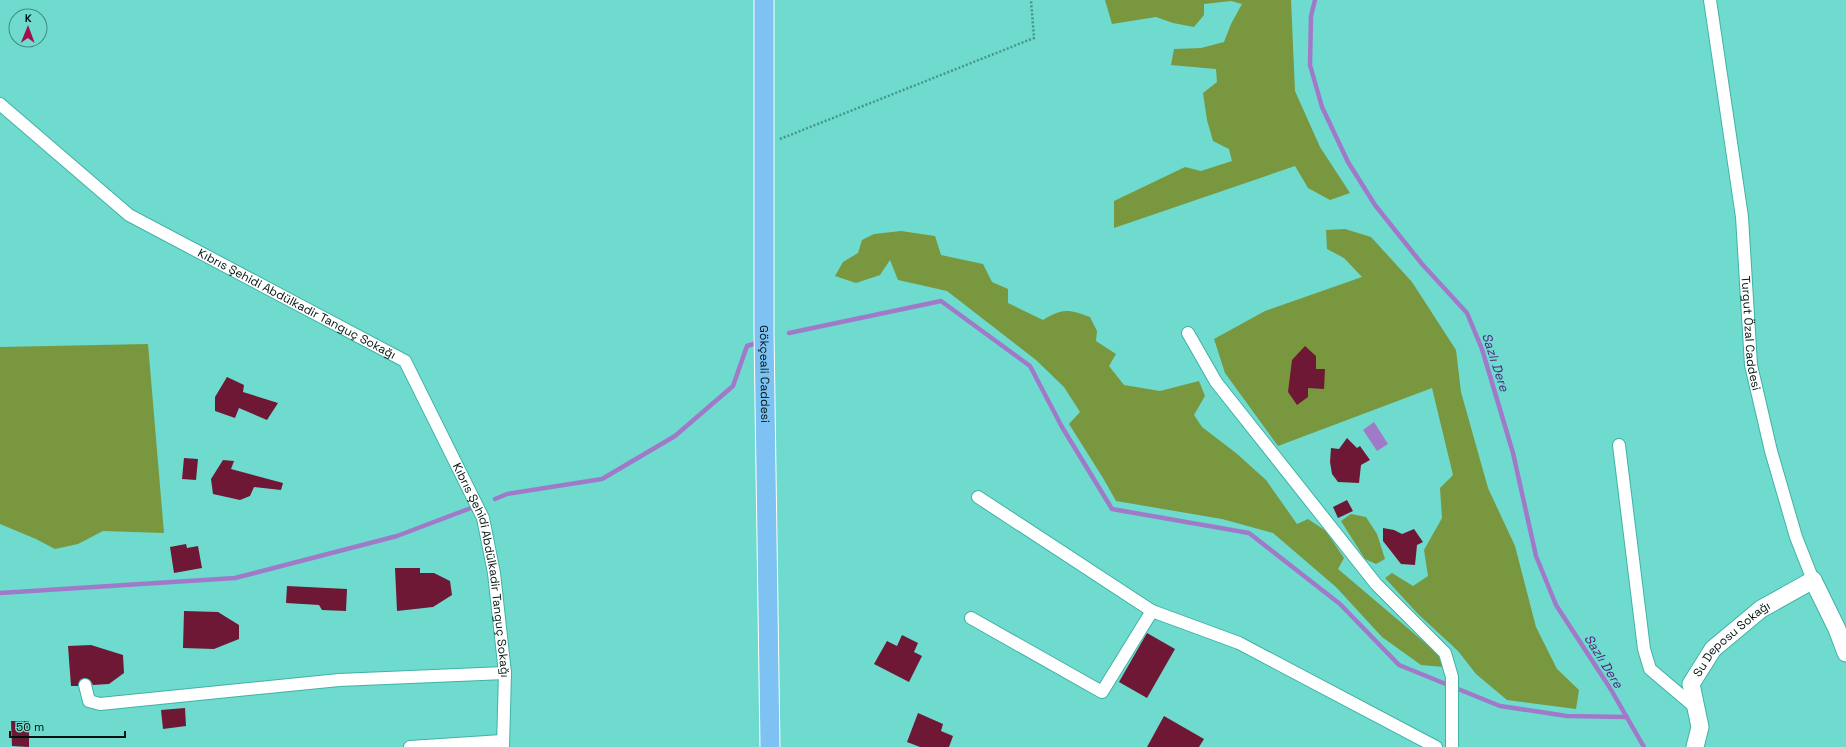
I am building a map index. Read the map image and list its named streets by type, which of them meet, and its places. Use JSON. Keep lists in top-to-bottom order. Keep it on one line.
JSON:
{"streets":{"main road":["Gökçeali Caddesi"],"street":["Kıbrıs Şehidi Abdülkadir Tanguç Sokağı","Turgut Özal Caddesi","Su Deposu Sokağı"]},"crossings":[["Turgut Özal Caddesi","Su Deposu Sokağı"]],"water":["Sazlı Dere"],"scale_bar":"50 m","north":"top"}
